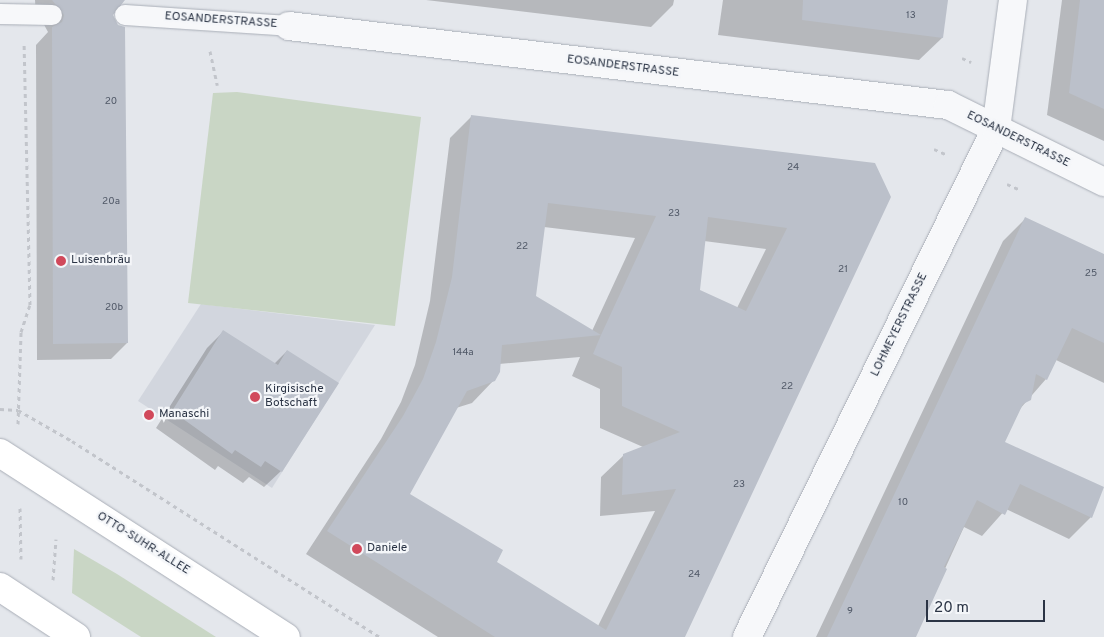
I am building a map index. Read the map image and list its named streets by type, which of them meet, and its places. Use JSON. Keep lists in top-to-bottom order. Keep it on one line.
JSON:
{"streets":{"main road":["OTTO-SUHR-ALLEE"],"street":["EOSANDERSTRASSE","LOHMEYERSTRASSE"]},"crossings":[["EOSANDERSTRASSE","LOHMEYERSTRASSE"]],"places":["Luisenbräu","Kirgisische Botschaft","Manaschi","Daniele"],"house_numbers":["13","20","24","20a","23","22","21","25","20b","144a","22","23","10","24","9"],"scale_bar":"20 m"}
